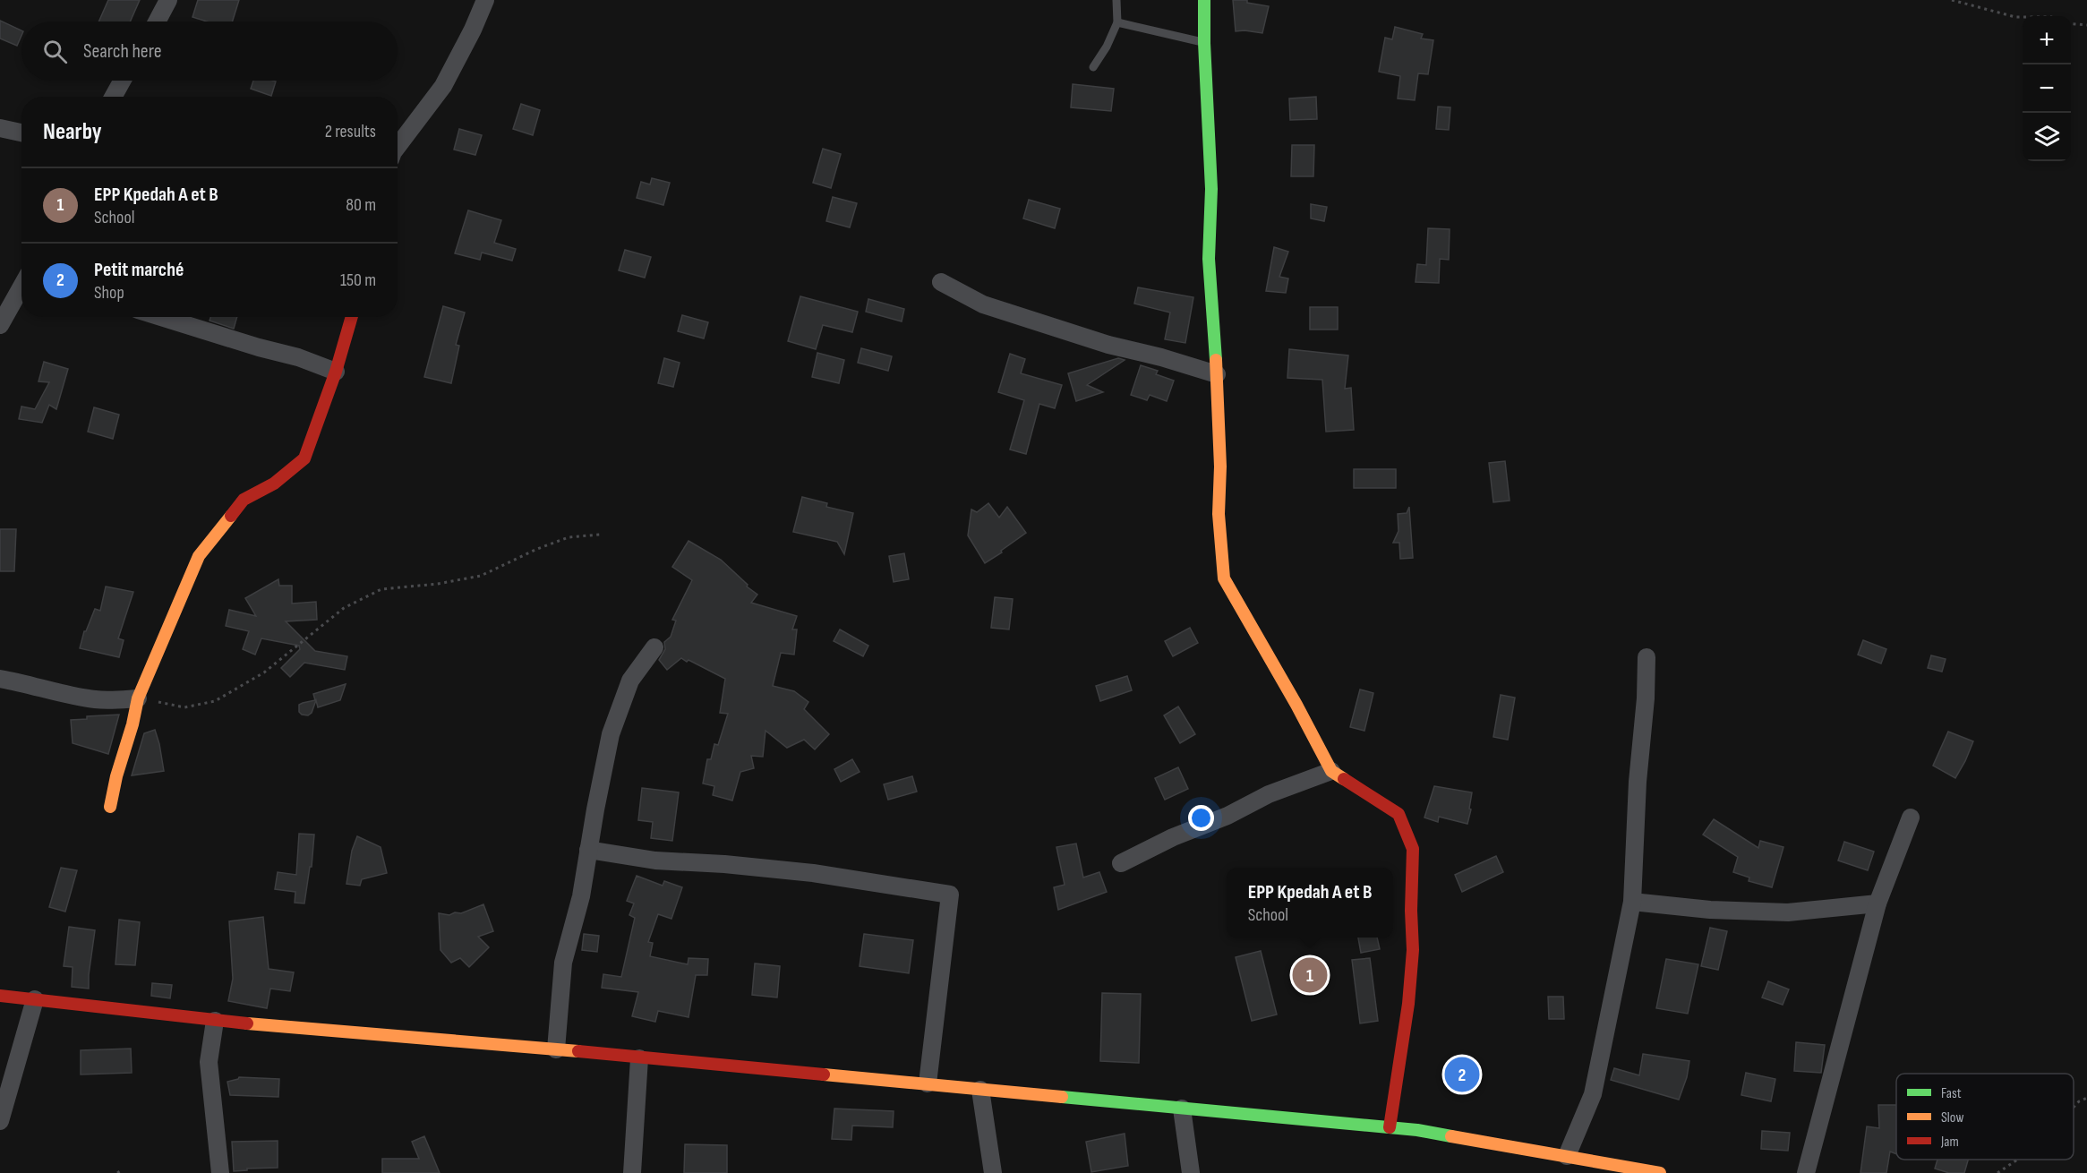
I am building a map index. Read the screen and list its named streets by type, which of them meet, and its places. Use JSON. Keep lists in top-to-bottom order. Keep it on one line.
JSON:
{"legend":["Fast","Slow","Jam"],"page":{"map_buttons":["+","−"],"search":"Search here","heading":["Nearby","2 results"],"list":[{"mark":"1","name":"EPP Kpedah A et B","note":"School","value":"80 m"},{"mark":"2","name":"Petit marché","note":"Shop","value":"150 m"}],"popup":["EPP Kpedah A et B","School"],"pins":["1","2"]}}
